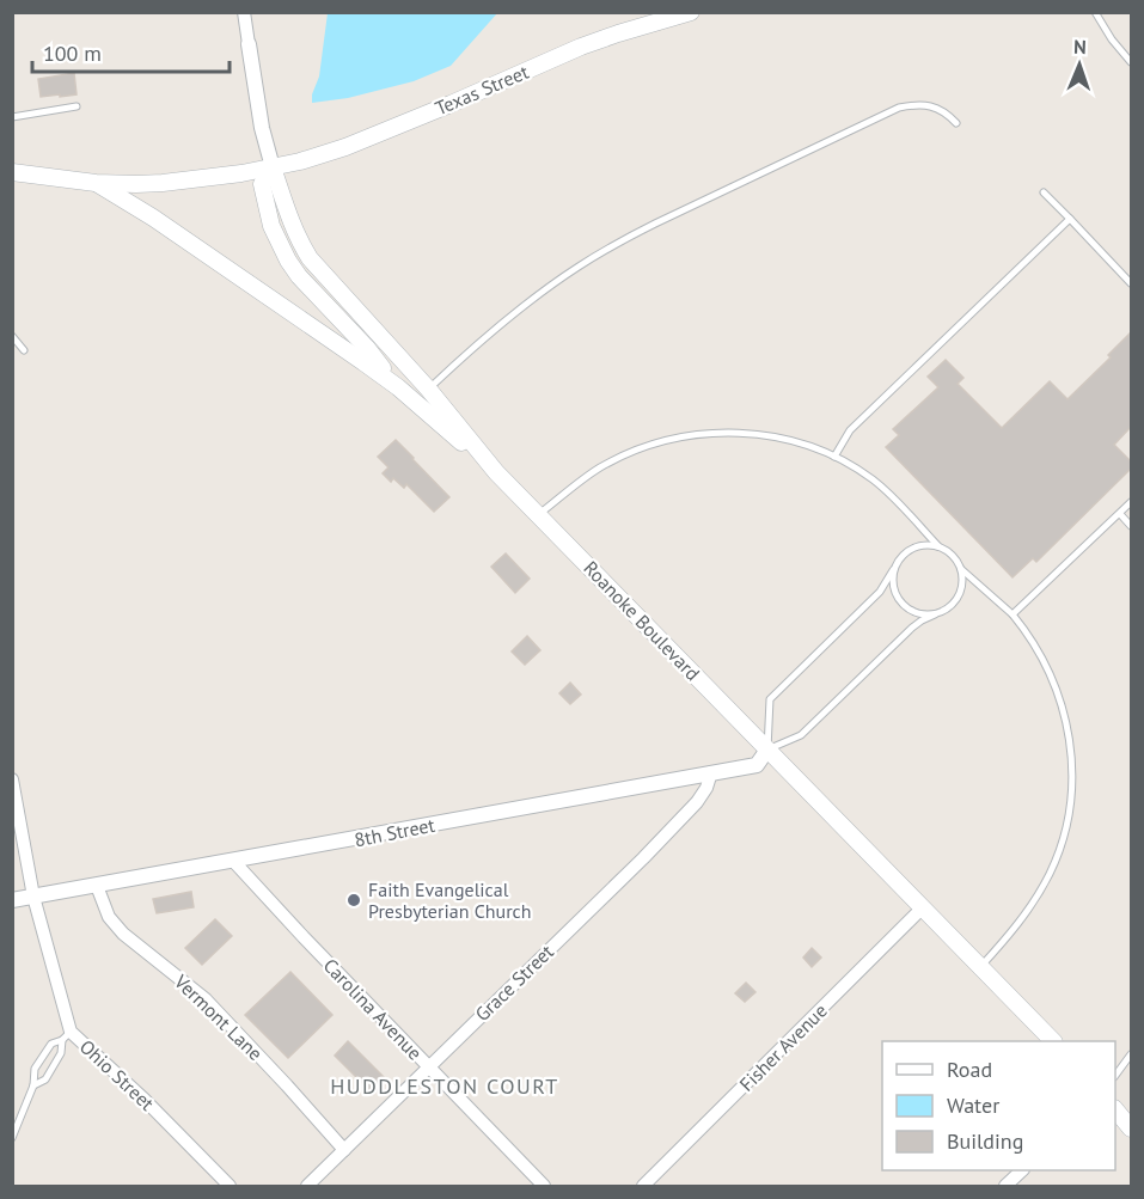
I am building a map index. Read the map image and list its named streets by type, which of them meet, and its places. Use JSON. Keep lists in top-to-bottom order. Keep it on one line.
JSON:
{"streets":{"main road":["Texas Street","Roanoke Boulevard"],"street":["8th Street","Grace Street","Carolina Avenue","Vermont Lane","Fisher Avenue","Ohio Street"]},"crossings":[["Texas Street","Roanoke Boulevard"],["Roanoke Boulevard","8th Street"],["Roanoke Boulevard","Fisher Avenue"],["8th Street","Grace Street"],["8th Street","Carolina Avenue"],["8th Street","Vermont Lane"],["8th Street","Ohio Street"],["Grace Street","Carolina Avenue"],["Grace Street","Vermont Lane"]],"districts":["HUDDLESTON COURT"],"places":["Faith Evangelical Presbyterian Church"],"legend":["Road","Water","Building"],"scale_bar":"100 m","north":"top"}
